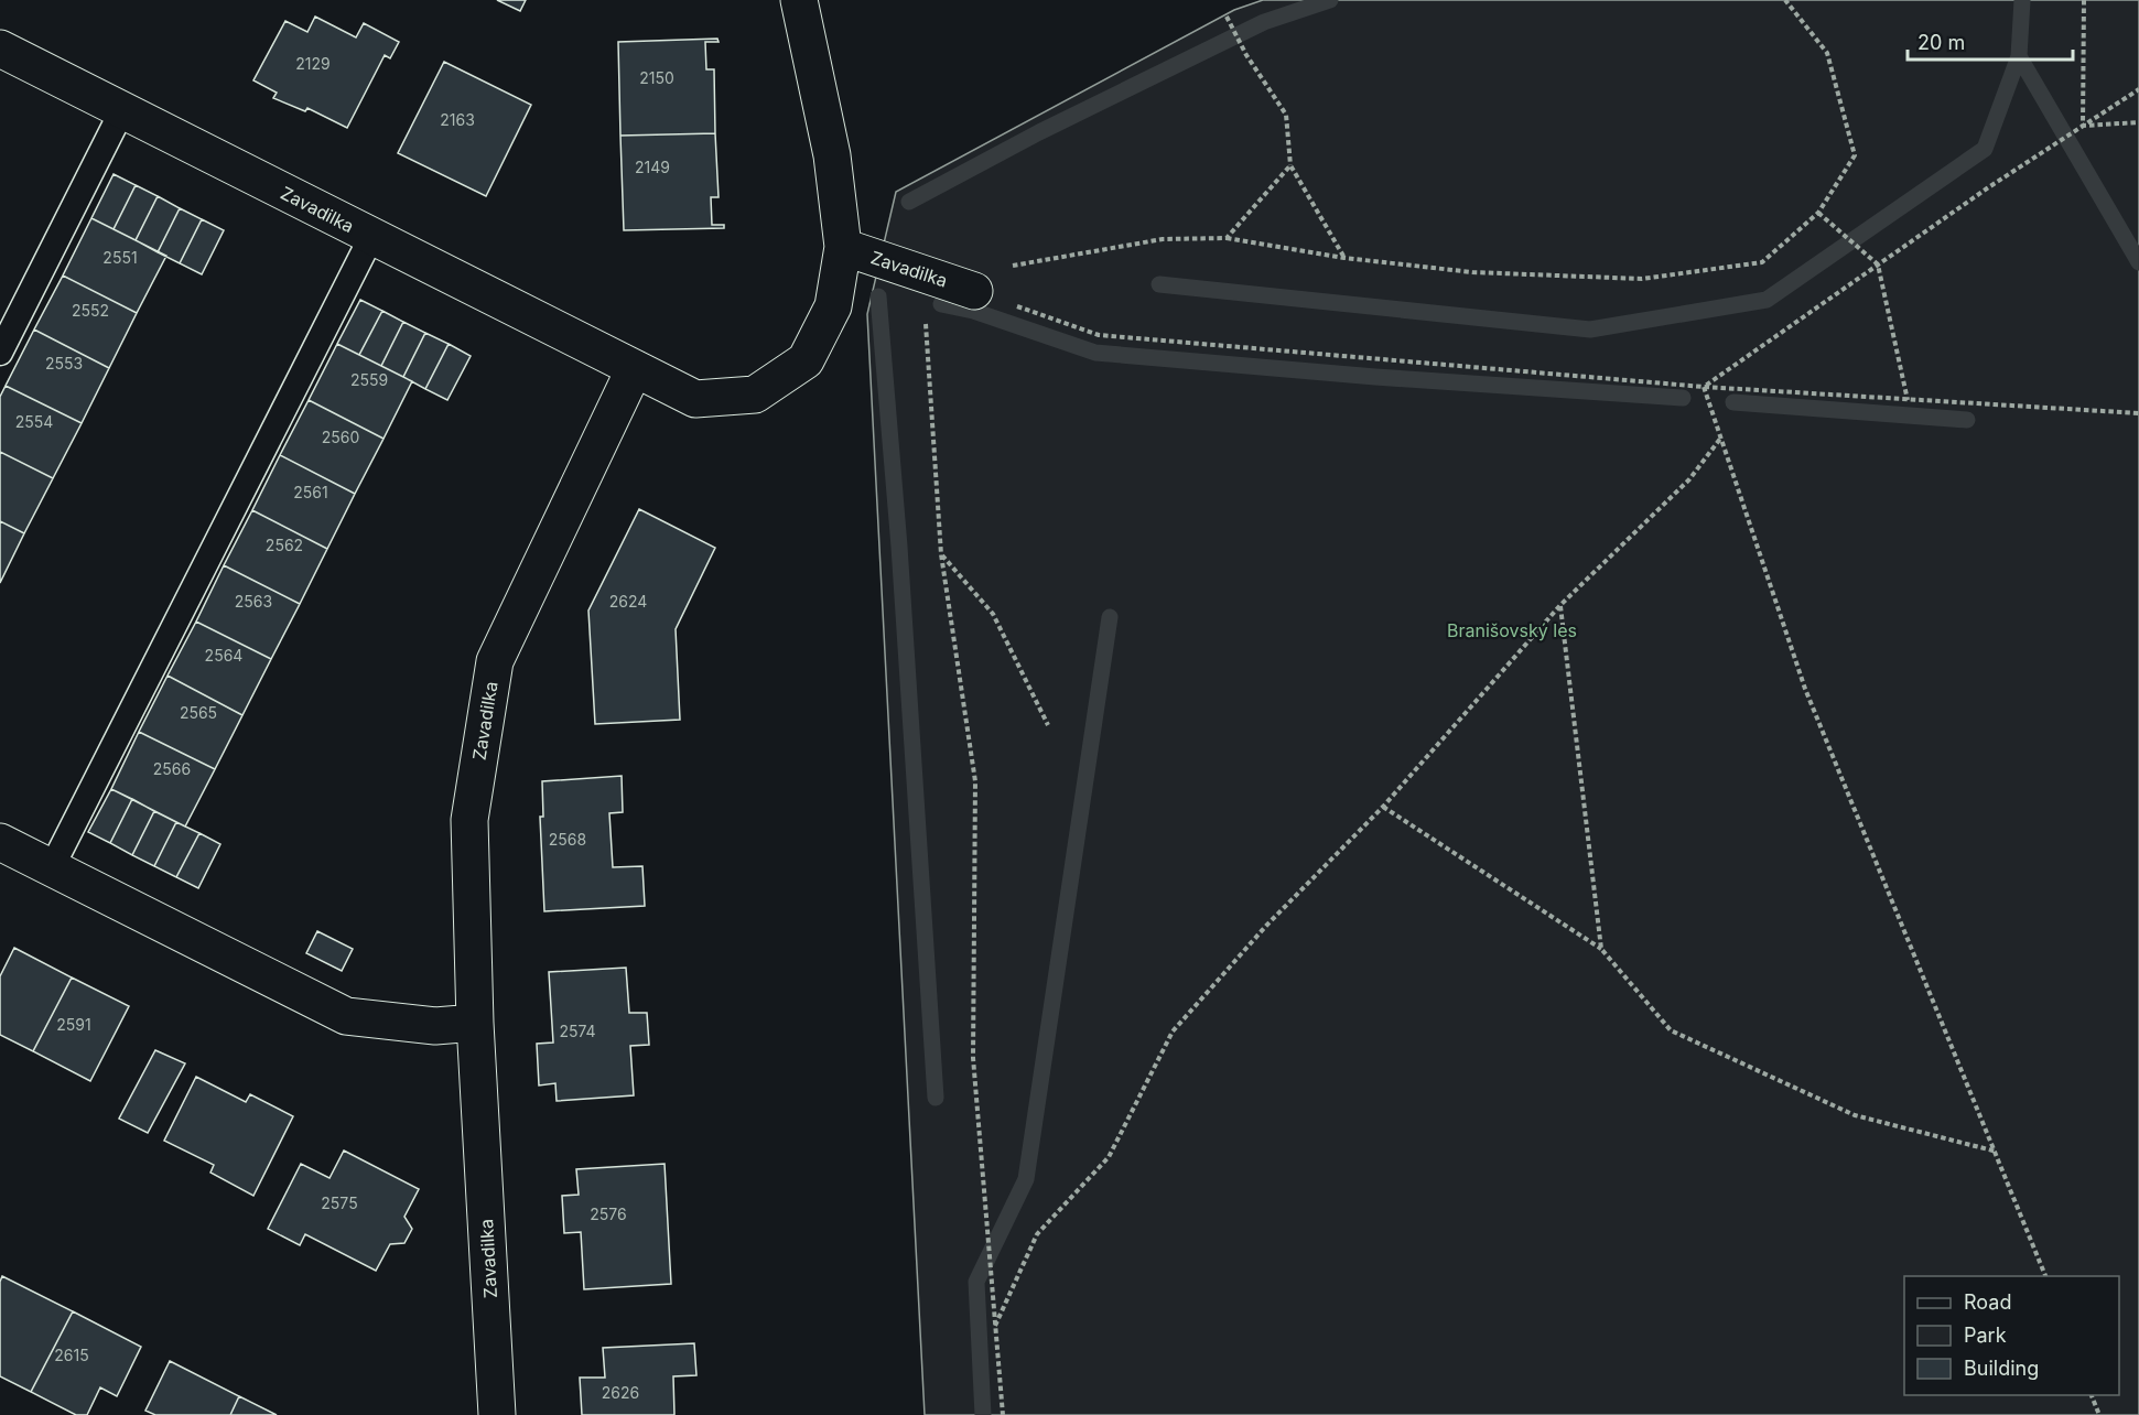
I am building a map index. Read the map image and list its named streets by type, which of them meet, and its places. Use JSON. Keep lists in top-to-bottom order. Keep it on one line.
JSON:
{"streets":{"street":["Zavadilka"]},"parks":["Branišovský les"],"house_numbers":["2129","2150","2163","2149","2551","2552","2553","2559","2554","2560","2561","2562","2563","2624","2564","2565","2566","2568","2591","2574","2575","2576","2615","2626"],"legend":["Road","Park","Building"],"scale_bar":"20 m"}
